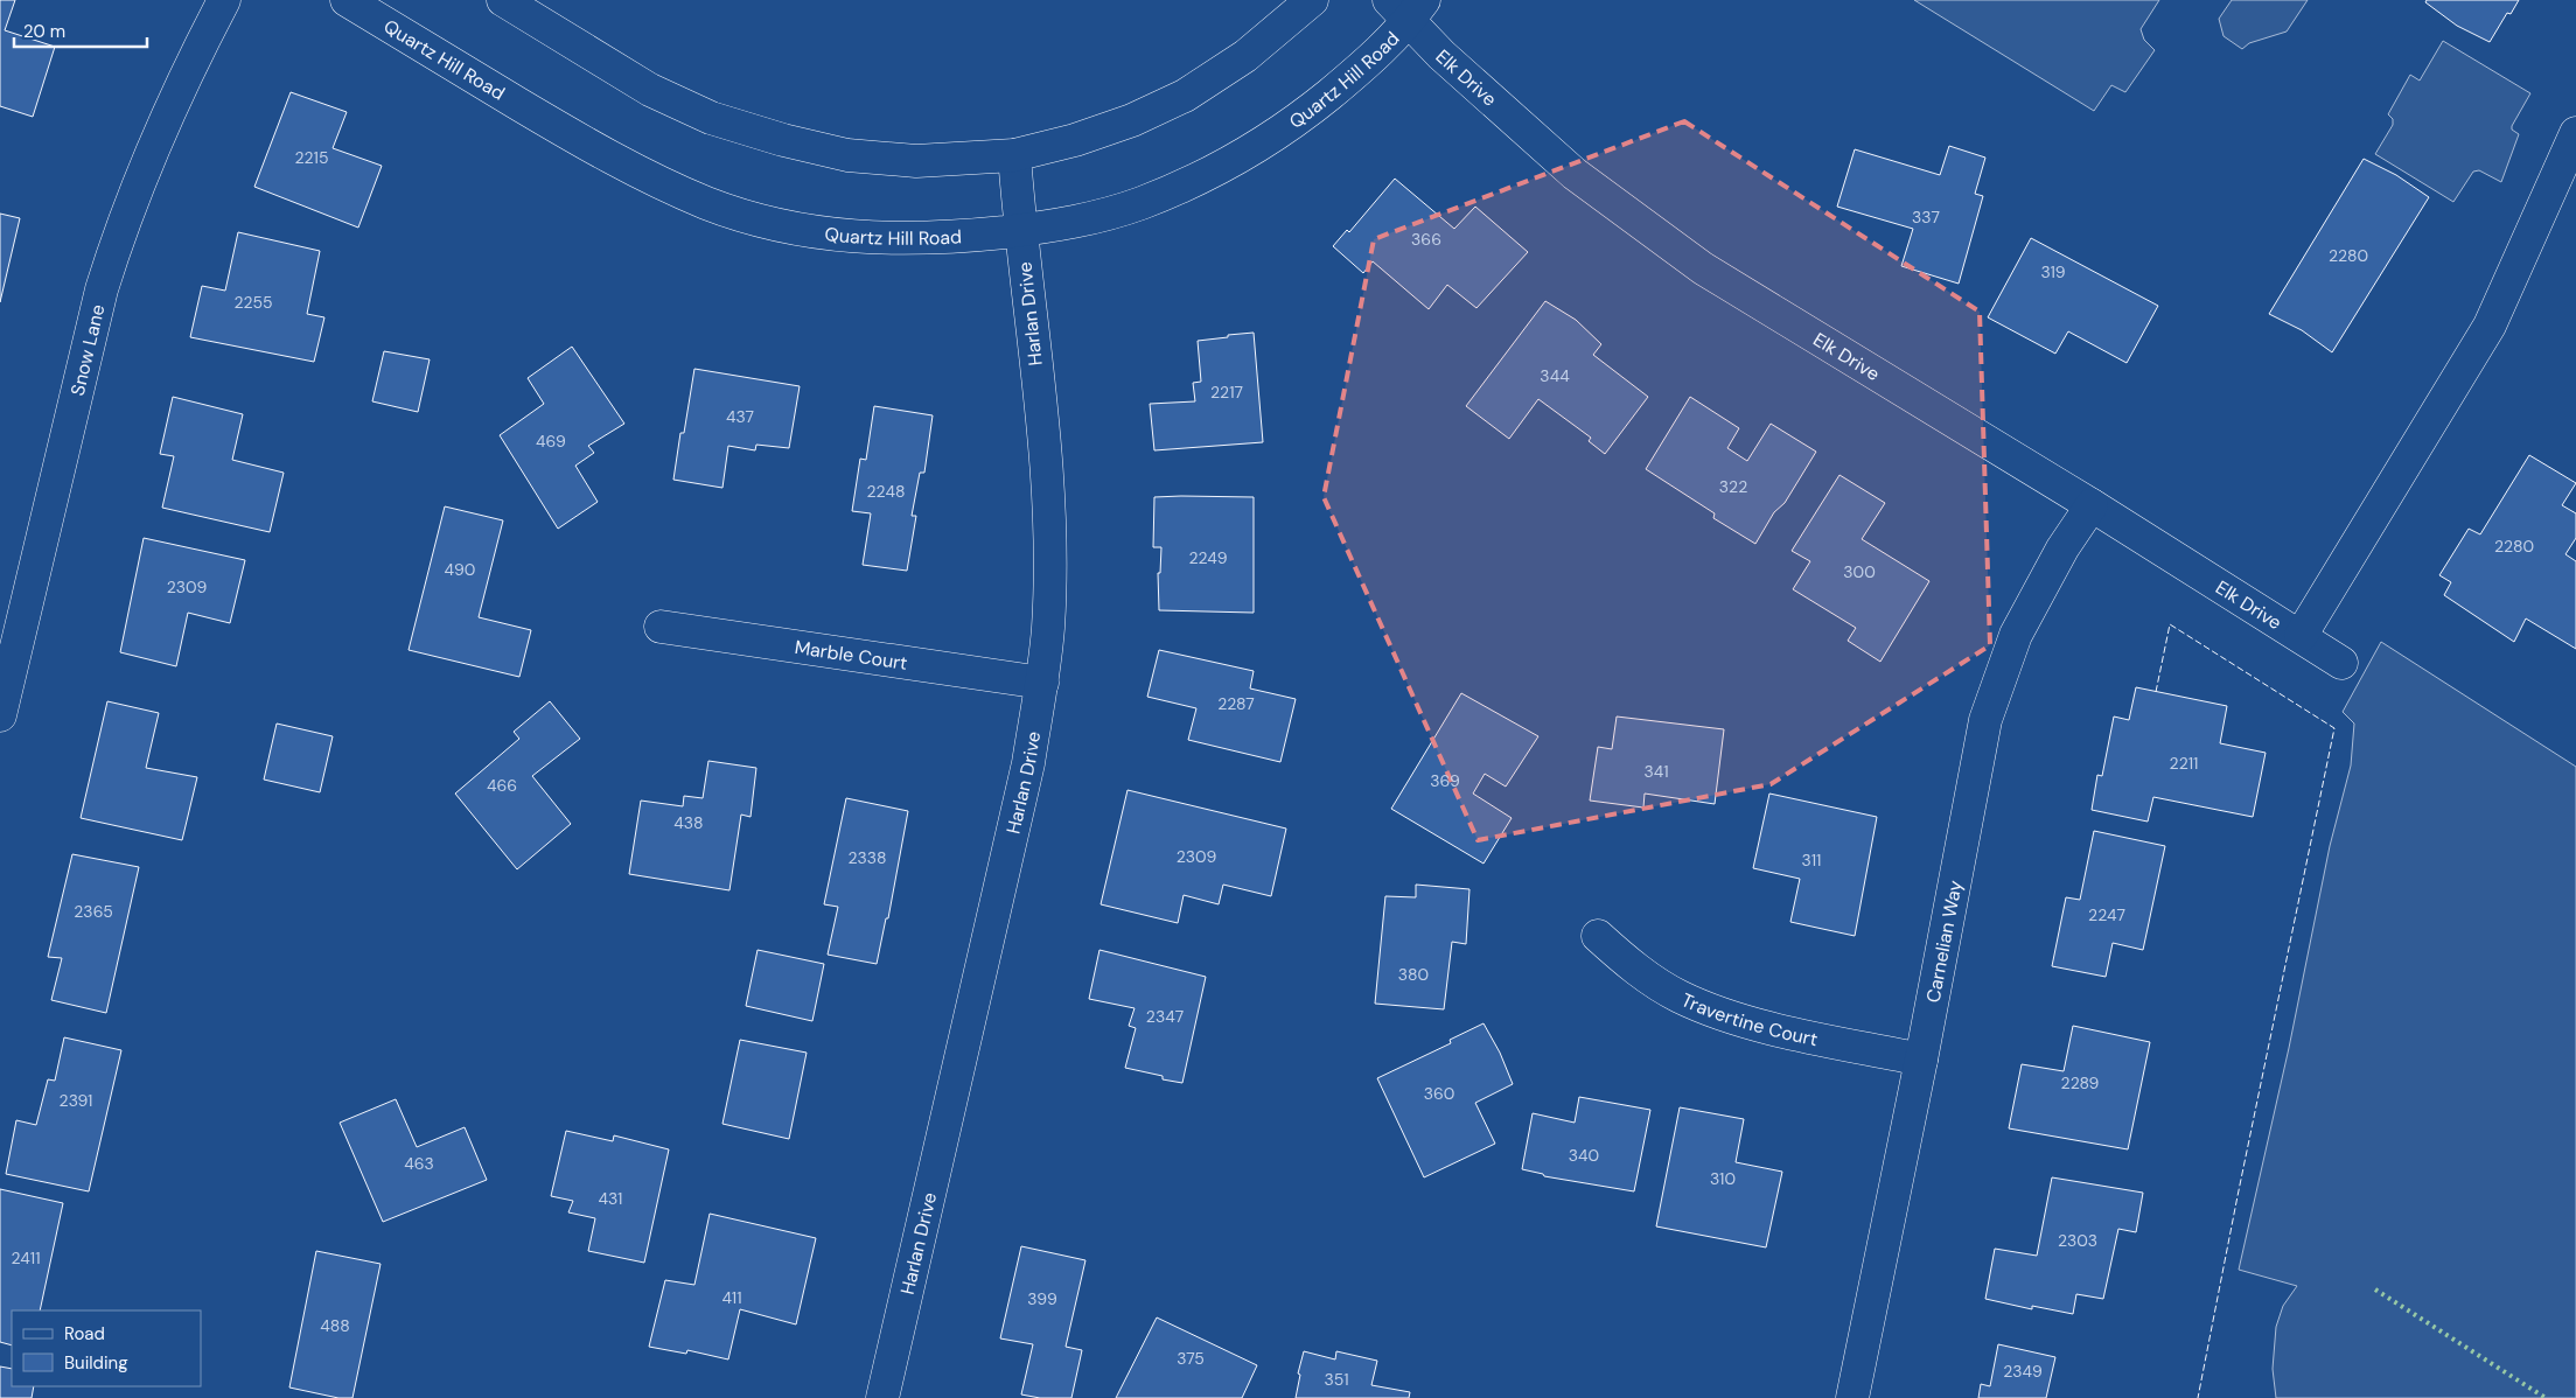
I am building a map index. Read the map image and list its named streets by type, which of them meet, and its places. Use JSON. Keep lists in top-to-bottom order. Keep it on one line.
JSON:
{"streets":{"street":["Quartz Hill Road","Elk Drive","Harlan Drive","Snow Lane","Marble Court","Carnelian Way","Travertine Court"]},"crossings":[["Quartz Hill Road","Elk Drive"],["Quartz Hill Road","Harlan Drive"],["Elk Drive","Carnelian Way"],["Harlan Drive","Marble Court"],["Carnelian Way","Travertine Court"]],"house_numbers":["2215","337","366","2280","319","2255","344","2217","437","469","322","2248","2280","2249","490","300","2309","2287","2211","341","369","466","438","2309","2338","311","2365","2247","380","2347","2289","360","2391","340","463","310","431","2303","2411","411","399","488","375","2349","351"],"legend":["Road","Building"],"scale_bar":"20 m"}
